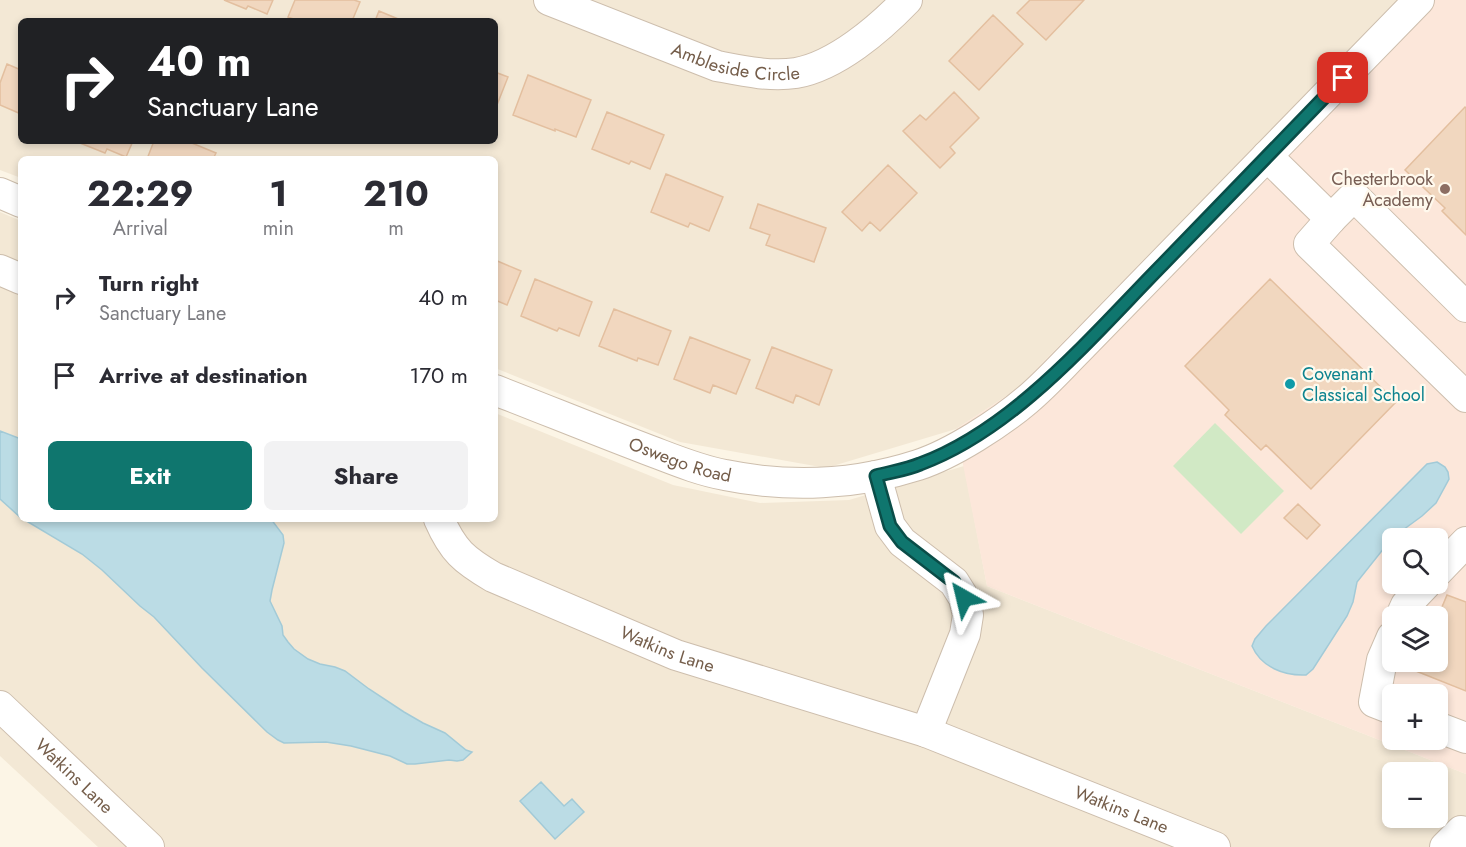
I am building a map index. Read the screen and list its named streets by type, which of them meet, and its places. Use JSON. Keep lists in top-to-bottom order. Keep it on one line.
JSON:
{"streets":{"street":["Ambleside Circle","Oswego Road","Watkins Lane"]},"places":["Chesterbrook Academy","Covenant Classical School"],"page":{"turn":["40 m","Sanctuary Lane"],"eta":["22:29","Arrival","1","min","210","m"],"list":[{"name":"Turn right","note":"Sanctuary Lane","value":"40 m"},{"name":"Arrive at destination","value":"170 m"}],"buttons":["Exit","Share"],"map_buttons":["+","−"]}}
